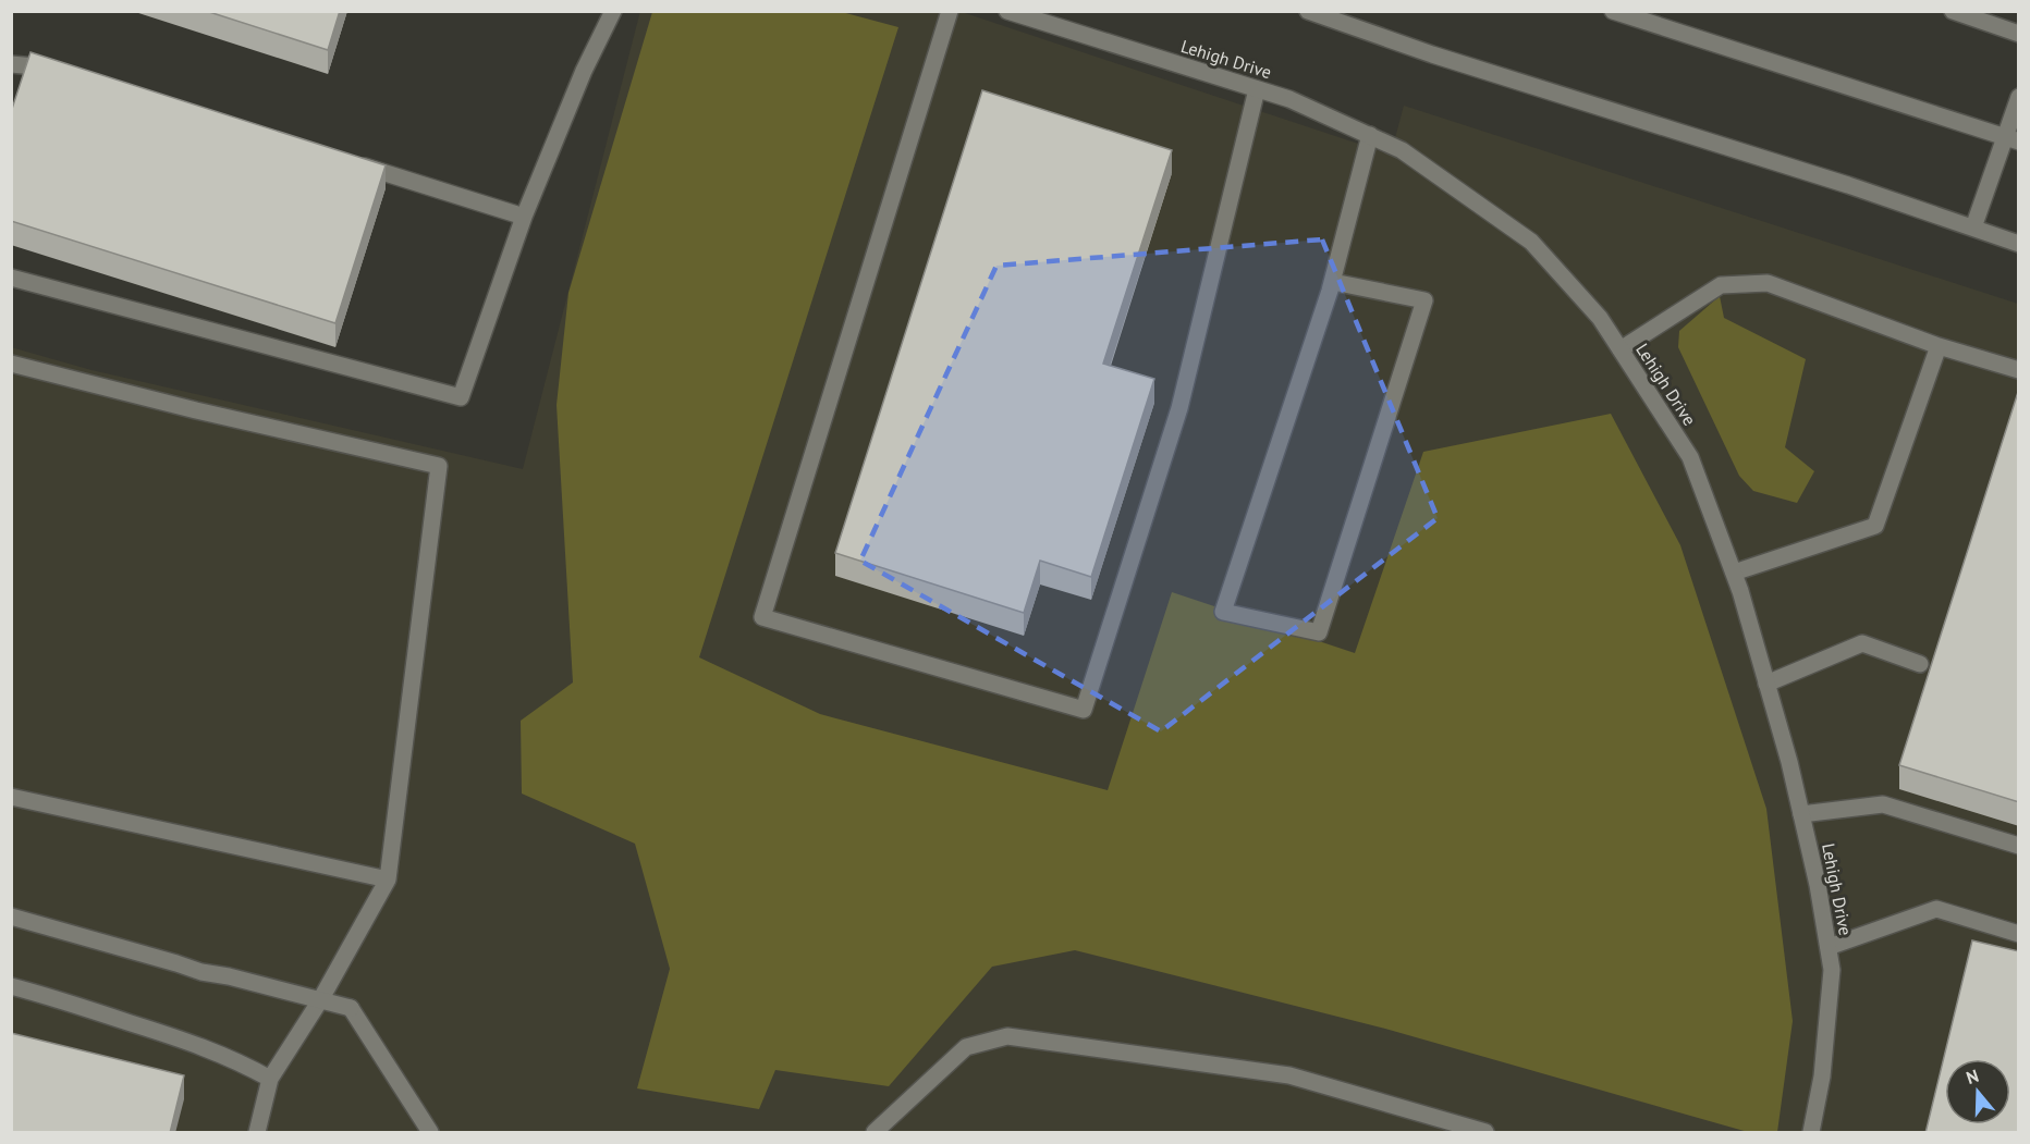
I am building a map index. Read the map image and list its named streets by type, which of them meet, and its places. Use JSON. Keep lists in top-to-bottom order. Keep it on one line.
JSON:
{"streets":{"street":["Lehigh Drive"]},"north":"top"}
